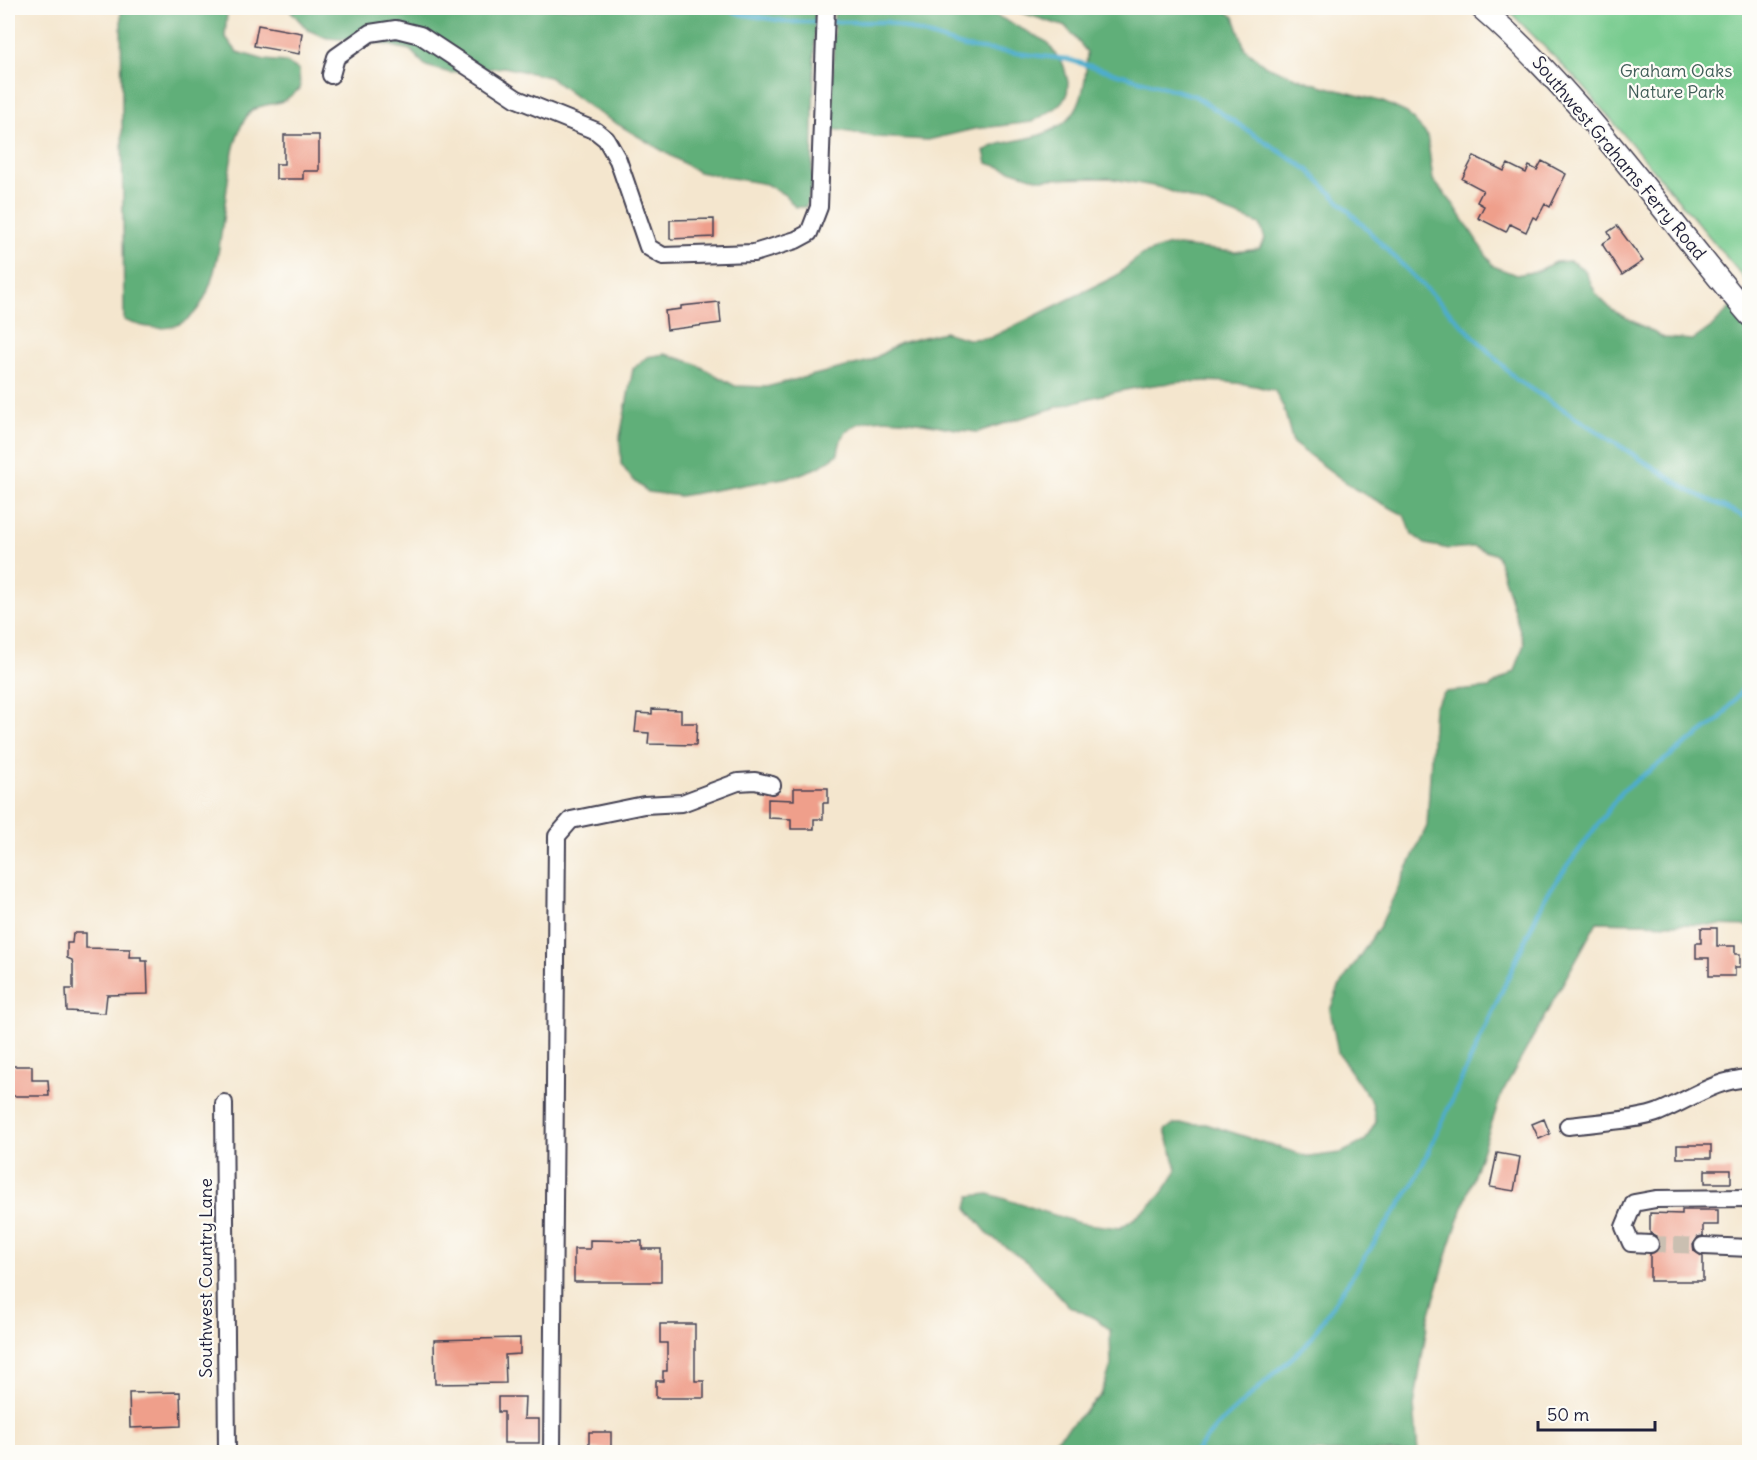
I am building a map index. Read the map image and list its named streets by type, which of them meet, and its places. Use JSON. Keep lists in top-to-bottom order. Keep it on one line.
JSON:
{"streets":{"main road":["Southwest Grahams Ferry Road"],"street":["Southwest Country Lane"]},"parks":["Graham Oaks Nature Park"],"scale_bar":"50 m"}
